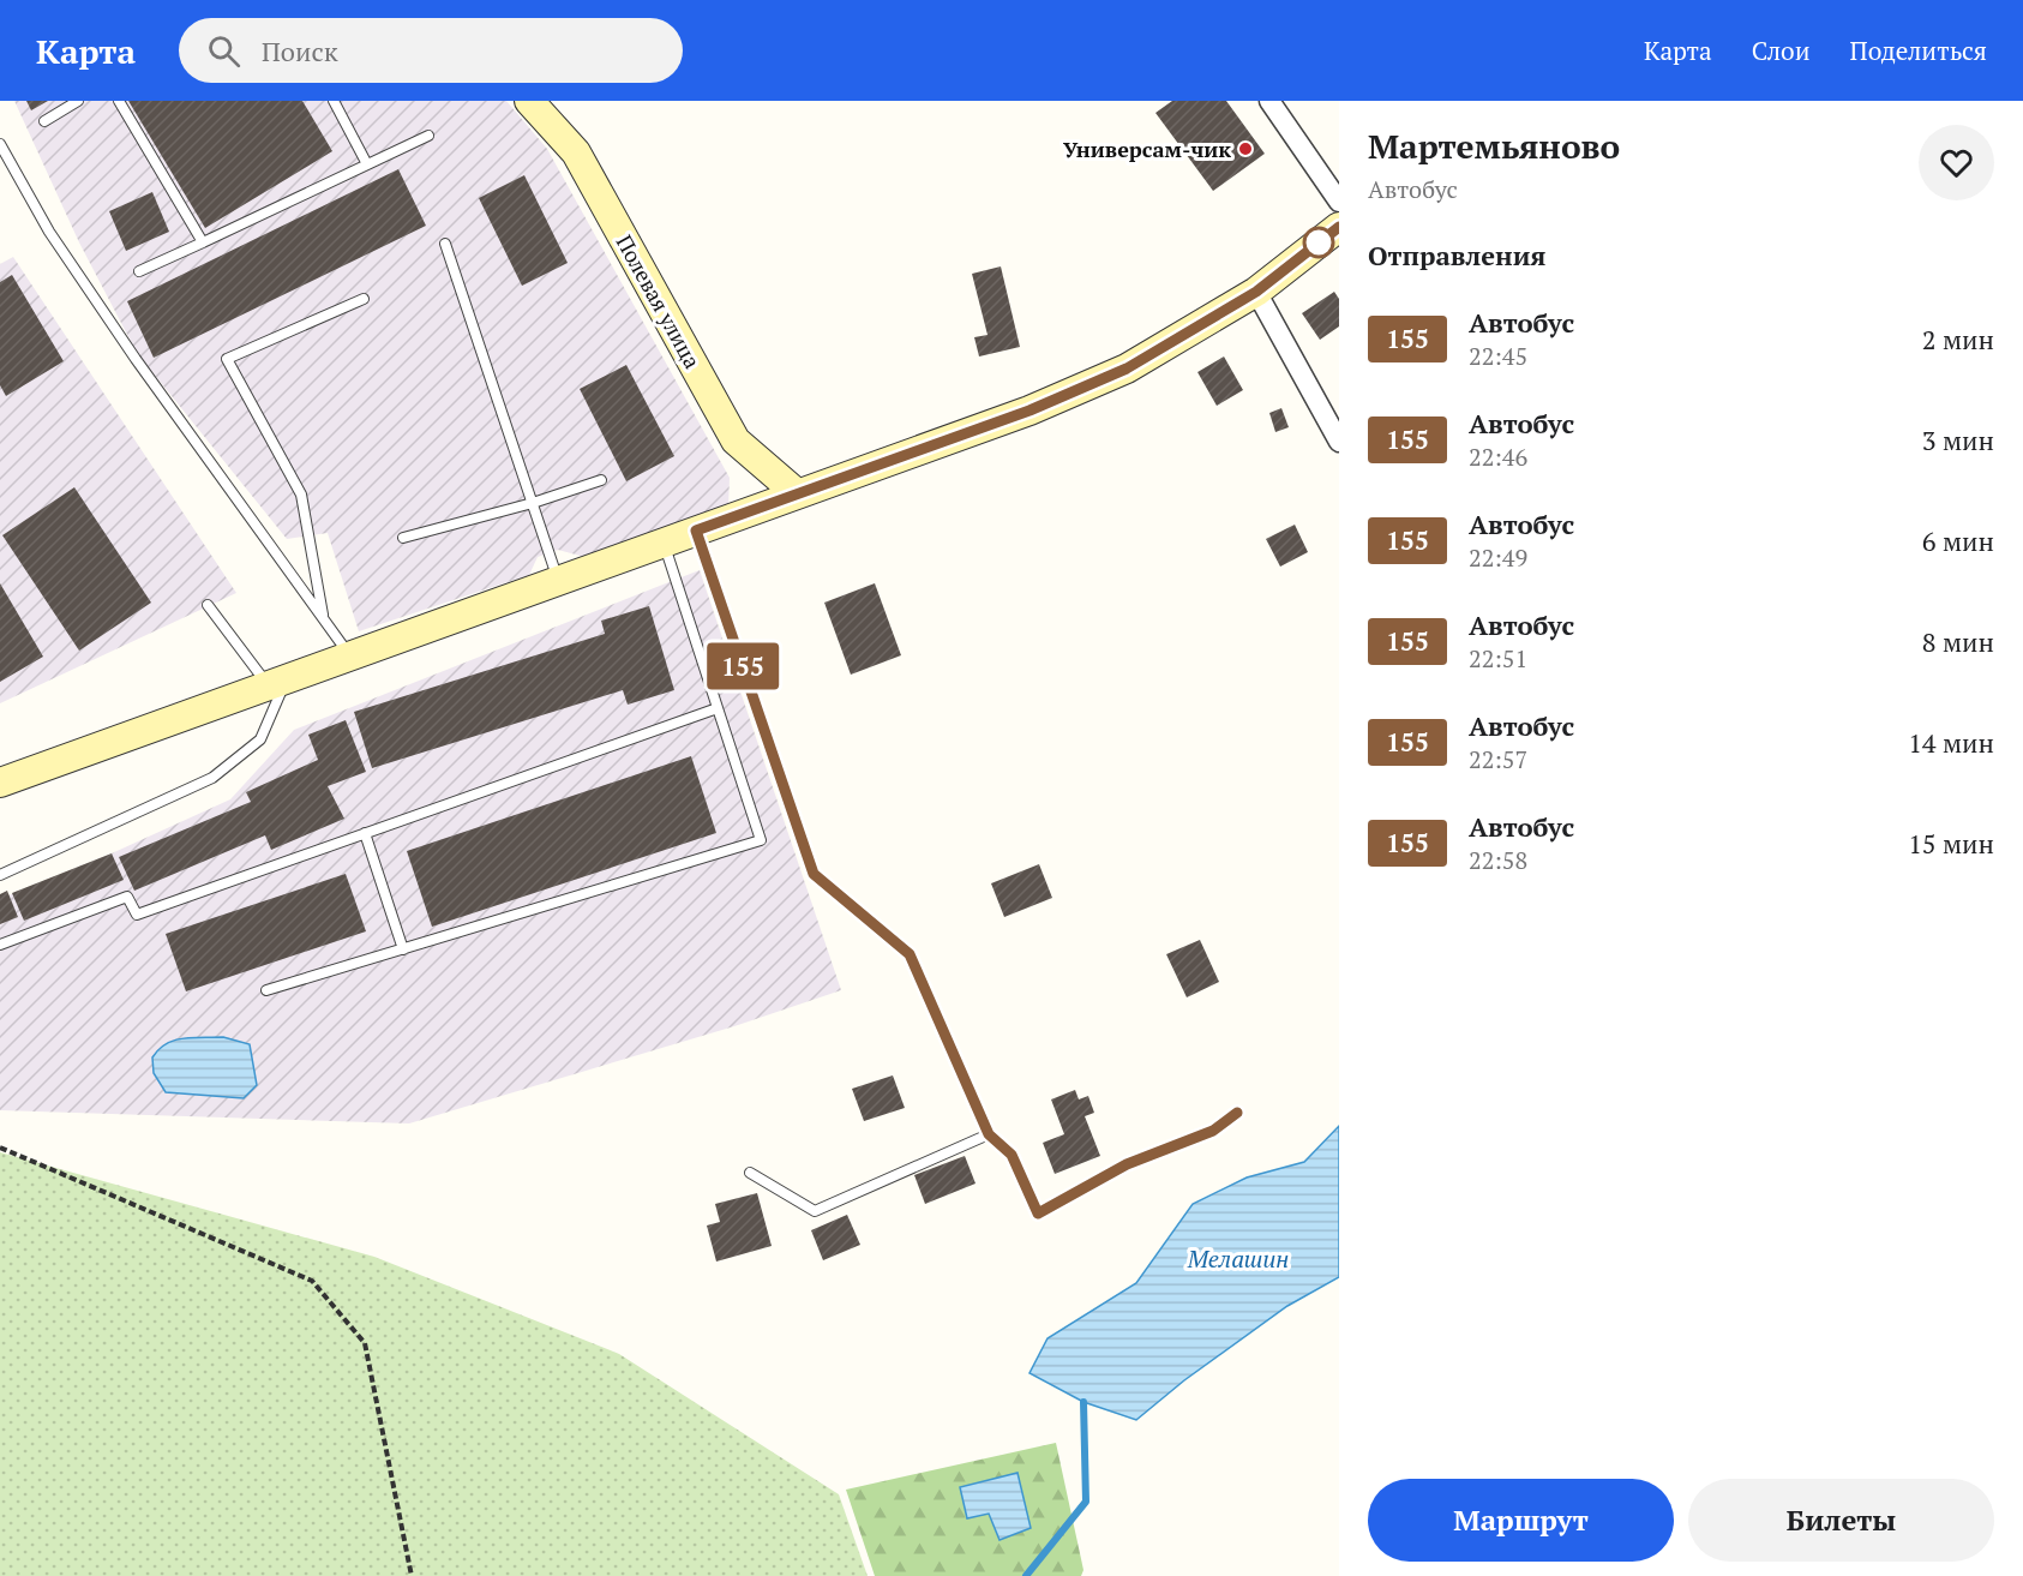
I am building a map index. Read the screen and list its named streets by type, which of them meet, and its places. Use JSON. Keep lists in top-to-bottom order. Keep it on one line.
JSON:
{"streets":{"street":["Полевая улица"]},"water":["Мелашин"],"places":["Универсам-чик"],"lines":["bus line 155"],"page":{"header":"Карта","search":"Поиск","nav":["Карта","Слои","Поделиться"],"on_map":"155","heading":[["Мартемьяново","Автобус"],"Отправления"],"list":[{"mark":"155","name":"Автобус","note":"22:45","value":"2 мин"},{"mark":"155","name":"Автобус","note":"22:46","value":"3 мин"},{"mark":"155","name":"Автобус","note":"22:49","value":"6 мин"},{"mark":"155","name":"Автобус","note":"22:51","value":"8 мин"},{"mark":"155","name":"Автобус","note":"22:57","value":"14 мин"},{"mark":"155","name":"Автобус","note":"22:58","value":"15 мин"}],"buttons":["Маршрут","Билеты"]}}
